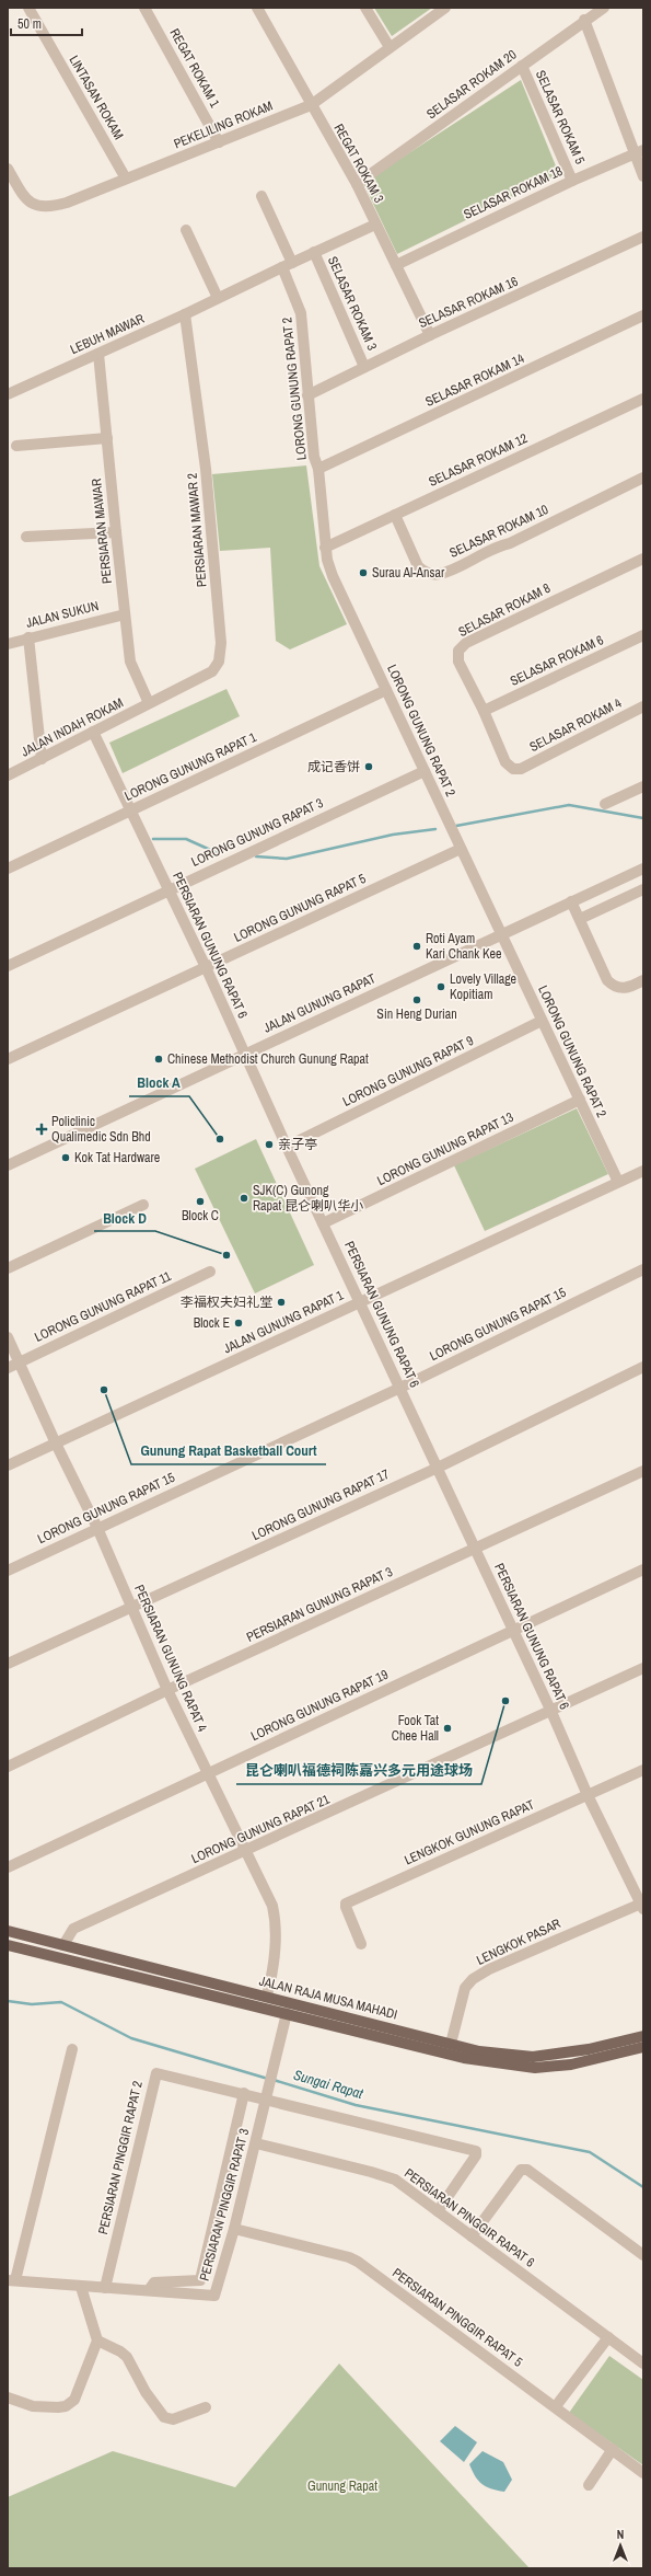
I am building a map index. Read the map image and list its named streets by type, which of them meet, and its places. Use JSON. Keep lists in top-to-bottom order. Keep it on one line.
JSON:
{"streets":{"main road":["JALAN RAJA MUSA MAHADI"],"street":["REGAT ROKAM 1","SELASAR ROKAM 20","LINTASAN ROKAM","SELASAR ROKAM 5","PEKELILING ROKAM","REGAT ROKAM 3","SELASAR ROKAM 18","SELASAR ROKAM 16","SELASAR ROKAM 3","LEBUH MAWAR","SELASAR ROKAM 14","LORONG GUNUNG RAPAT 2","SELASAR ROKAM 12","PERSIARAN MAWAR 2","PERSIARAN MAWAR","SELASAR ROKAM 10","SELASAR ROKAM 8","JALAN SUKUN","SELASAR ROKAM 6","SELASAR ROKAM 4","JALAN INDAH ROKAM","LORONG GUNUNG RAPAT 1","LORONG GUNUNG RAPAT 3","LORONG GUNUNG RAPAT 5","PERSIARAN GUNUNG RAPAT 6","JALAN GUNUNG RAPAT","LORONG GUNUNG RAPAT 9","LORONG GUNUNG RAPAT 13","LORONG GUNUNG RAPAT 11","JALAN GUNUNG RAPAT 1","LORONG GUNUNG RAPAT 15","LORONG GUNUNG RAPAT 17","PERSIARAN GUNUNG RAPAT 3","PERSIARAN GUNUNG RAPAT 4","LORONG GUNUNG RAPAT 19","LORONG GUNUNG RAPAT 21","LENGKOK GUNUNG RAPAT","LENGKOK PASAR","PERSIARAN PINGGIR RAPAT 2","PERSIARAN PINGGIR RAPAT 3","PERSIARAN PINGGIR RAPAT 6","PERSIARAN PINGGIR RAPAT 5"]},"crossings":[["REGAT ROKAM 1","PEKELILING ROKAM"],["SELASAR ROKAM 20","SELASAR ROKAM 5"],["SELASAR ROKAM 20","REGAT ROKAM 3"],["LINTASAN ROKAM","PEKELILING ROKAM"],["SELASAR ROKAM 5","SELASAR ROKAM 18"],["PEKELILING ROKAM","REGAT ROKAM 3"],["REGAT ROKAM 3","SELASAR ROKAM 18"],["REGAT ROKAM 3","SELASAR ROKAM 16"],["REGAT ROKAM 3","LEBUH MAWAR"],["SELASAR ROKAM 16","SELASAR ROKAM 3"],["SELASAR ROKAM 16","LORONG GUNUNG RAPAT 2"],["SELASAR ROKAM 3","LEBUH MAWAR"],["LEBUH MAWAR","LORONG GUNUNG RAPAT 2"],["LEBUH MAWAR","PERSIARAN MAWAR 2"],["LEBUH MAWAR","PERSIARAN MAWAR"],["SELASAR ROKAM 14","LORONG GUNUNG RAPAT 2"],["LORONG GUNUNG RAPAT 2","SELASAR ROKAM 12"],["LORONG GUNUNG RAPAT 2","LORONG GUNUNG RAPAT 1"],["LORONG GUNUNG RAPAT 2","LORONG GUNUNG RAPAT 3"],["LORONG GUNUNG RAPAT 2","LORONG GUNUNG RAPAT 5"],["LORONG GUNUNG RAPAT 2","JALAN GUNUNG RAPAT"],["LORONG GUNUNG RAPAT 2","LORONG GUNUNG RAPAT 9"],["LORONG GUNUNG RAPAT 2","LORONG GUNUNG RAPAT 13"],["LORONG GUNUNG RAPAT 2","JALAN GUNUNG RAPAT 1"],["SELASAR ROKAM 12","SELASAR ROKAM 10"],["PERSIARAN MAWAR 2","PERSIARAN MAWAR"],["PERSIARAN MAWAR 2","JALAN INDAH ROKAM"],["PERSIARAN MAWAR","JALAN SUKUN"],["PERSIARAN MAWAR","JALAN INDAH ROKAM"],["SELASAR ROKAM 8","SELASAR ROKAM 6"],["SELASAR ROKAM 8","SELASAR ROKAM 4"],["JALAN INDAH ROKAM","PERSIARAN GUNUNG RAPAT 6"],["LORONG GUNUNG RAPAT 1","PERSIARAN GUNUNG RAPAT 6"],["LORONG GUNUNG RAPAT 3","PERSIARAN GUNUNG RAPAT 6"],["LORONG GUNUNG RAPAT 5","PERSIARAN GUNUNG RAPAT 6"],["PERSIARAN GUNUNG RAPAT 6","JALAN GUNUNG RAPAT"],["PERSIARAN GUNUNG RAPAT 6","LORONG GUNUNG RAPAT 9"],["PERSIARAN GUNUNG RAPAT 6","LORONG GUNUNG RAPAT 13"],["PERSIARAN GUNUNG RAPAT 6","JALAN GUNUNG RAPAT 1"],["PERSIARAN GUNUNG RAPAT 6","LORONG GUNUNG RAPAT 15"],["PERSIARAN GUNUNG RAPAT 6","LORONG GUNUNG RAPAT 17"],["PERSIARAN GUNUNG RAPAT 6","PERSIARAN GUNUNG RAPAT 3"],["PERSIARAN GUNUNG RAPAT 6","LORONG GUNUNG RAPAT 19"],["PERSIARAN GUNUNG RAPAT 6","LORONG GUNUNG RAPAT 21"],["PERSIARAN GUNUNG RAPAT 6","LENGKOK GUNUNG RAPAT"],["PERSIARAN GUNUNG RAPAT 6","LENGKOK PASAR"],["LORONG GUNUNG RAPAT 11","PERSIARAN GUNUNG RAPAT 4"],["JALAN GUNUNG RAPAT 1","PERSIARAN GUNUNG RAPAT 4"],["LORONG GUNUNG RAPAT 15","PERSIARAN GUNUNG RAPAT 4"],["LORONG GUNUNG RAPAT 17","PERSIARAN GUNUNG RAPAT 4"],["PERSIARAN GUNUNG RAPAT 3","PERSIARAN GUNUNG RAPAT 4"],["PERSIARAN GUNUNG RAPAT 4","LORONG GUNUNG RAPAT 19"],["PERSIARAN GUNUNG RAPAT 4","LORONG GUNUNG RAPAT 21"],["PERSIARAN GUNUNG RAPAT 4","JALAN RAJA MUSA MAHADI"],["LORONG GUNUNG RAPAT 21","JALAN RAJA MUSA MAHADI"],["LENGKOK PASAR","JALAN RAJA MUSA MAHADI"],["JALAN RAJA MUSA MAHADI","PERSIARAN PINGGIR RAPAT 3"],["PERSIARAN PINGGIR RAPAT 2","PERSIARAN PINGGIR RAPAT 3"],["PERSIARAN PINGGIR RAPAT 2","PERSIARAN PINGGIR RAPAT 6"],["PERSIARAN PINGGIR RAPAT 3","PERSIARAN PINGGIR RAPAT 6"],["PERSIARAN PINGGIR RAPAT 3","PERSIARAN PINGGIR RAPAT 5"]],"water":["Sungai Rapat"],"parks":["Gunung Rapat"],"places":{"other":["Surau Al-Ansar","成记香饼","Roti Ayam Kari Chank Kee","Lovely Village Kopitiam","Sin Heng Durian","Chinese Methodist Church Gunung Rapat","Block A","亲子亭","Kok Tat Hardware","SJK(C) Gunong Rapat 昆仑喇叭华小","Block C","Block D","李福权夫妇礼堂","Block E","Gunung Rapat Basketball Court","昆仑喇叭福德祠陈嘉兴多元用途球场","Fook Tat Chee Hall"],"health":["Policlinic Qualimedic Sdn Bhd"]},"scale_bar":"50 m","north":"top"}
